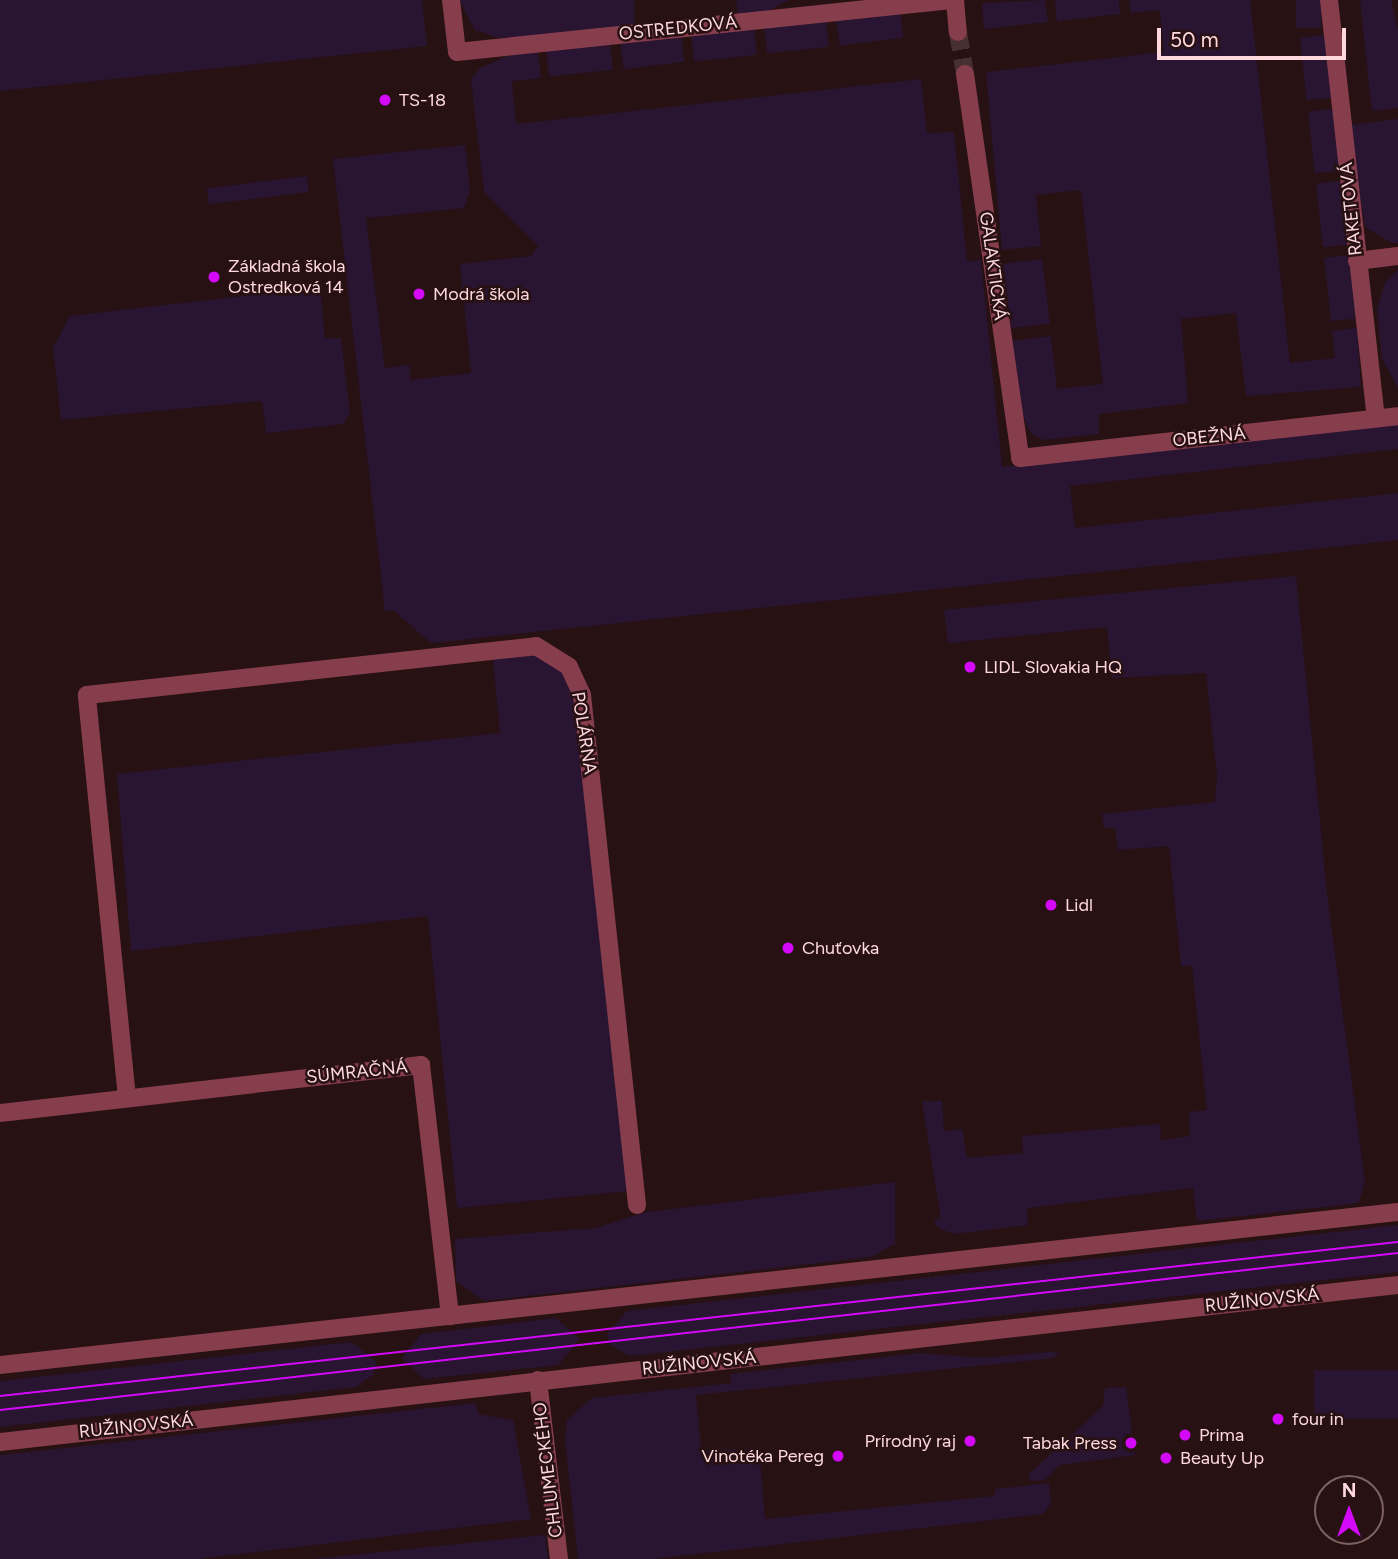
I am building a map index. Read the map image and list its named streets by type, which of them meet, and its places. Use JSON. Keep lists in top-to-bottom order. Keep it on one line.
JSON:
{"streets":{"street":["OSTREDKOVÁ","RAKETOVÁ","GALAKTICKÁ","OBEŽNÁ","POLÁRNA","SÚMRAČNÁ","RUŽINOVSKÁ","CHLUMECKÉHO"]},"crossings":[["RAKETOVÁ","OBEŽNÁ"],["GALAKTICKÁ","OBEŽNÁ"],["POLÁRNA","SÚMRAČNÁ"],["RUŽINOVSKÁ","CHLUMECKÉHO"]],"places":["TS-18","Základná škola Ostredková 14","Modrá škola","LIDL Slovakia HQ","Lidl","Chuťovka","four in","Prima","Prírodný raj","Tabak Press","Vinotéka Pereg","Beauty Up"],"scale_bar":"50 m","north":"top"}
